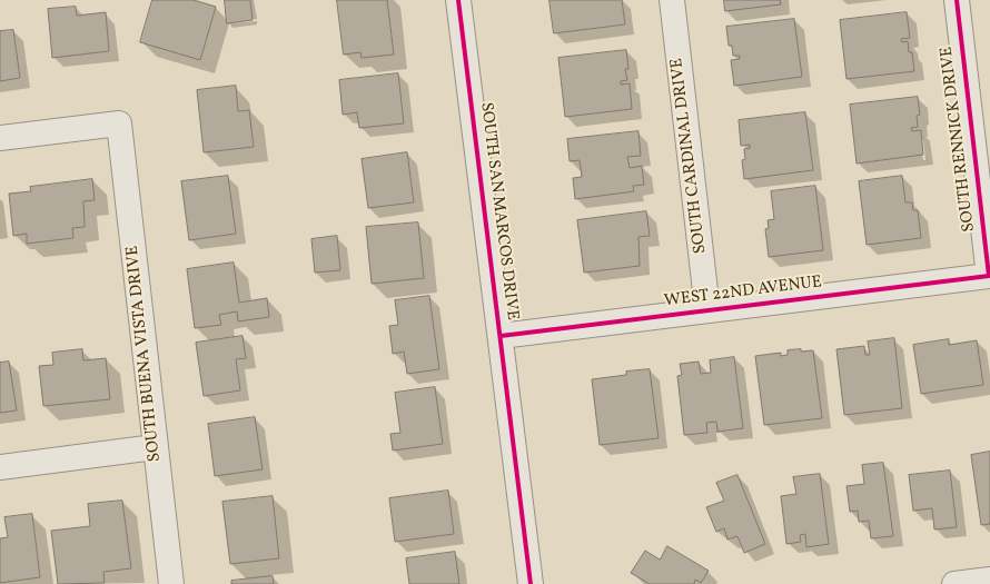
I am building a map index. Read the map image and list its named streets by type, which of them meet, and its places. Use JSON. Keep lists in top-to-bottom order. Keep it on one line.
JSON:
{"streets":{"street":["SOUTH RENNICK DRIVE","SOUTH CARDINAL DRIVE","SOUTH SAN MARCOS DRIVE","WEST 22ND AVENUE","SOUTH BUENA VISTA DRIVE"]},"crossings":[["SOUTH RENNICK DRIVE","WEST 22ND AVENUE"],["SOUTH CARDINAL DRIVE","WEST 22ND AVENUE"],["SOUTH SAN MARCOS DRIVE","WEST 22ND AVENUE"]]}
